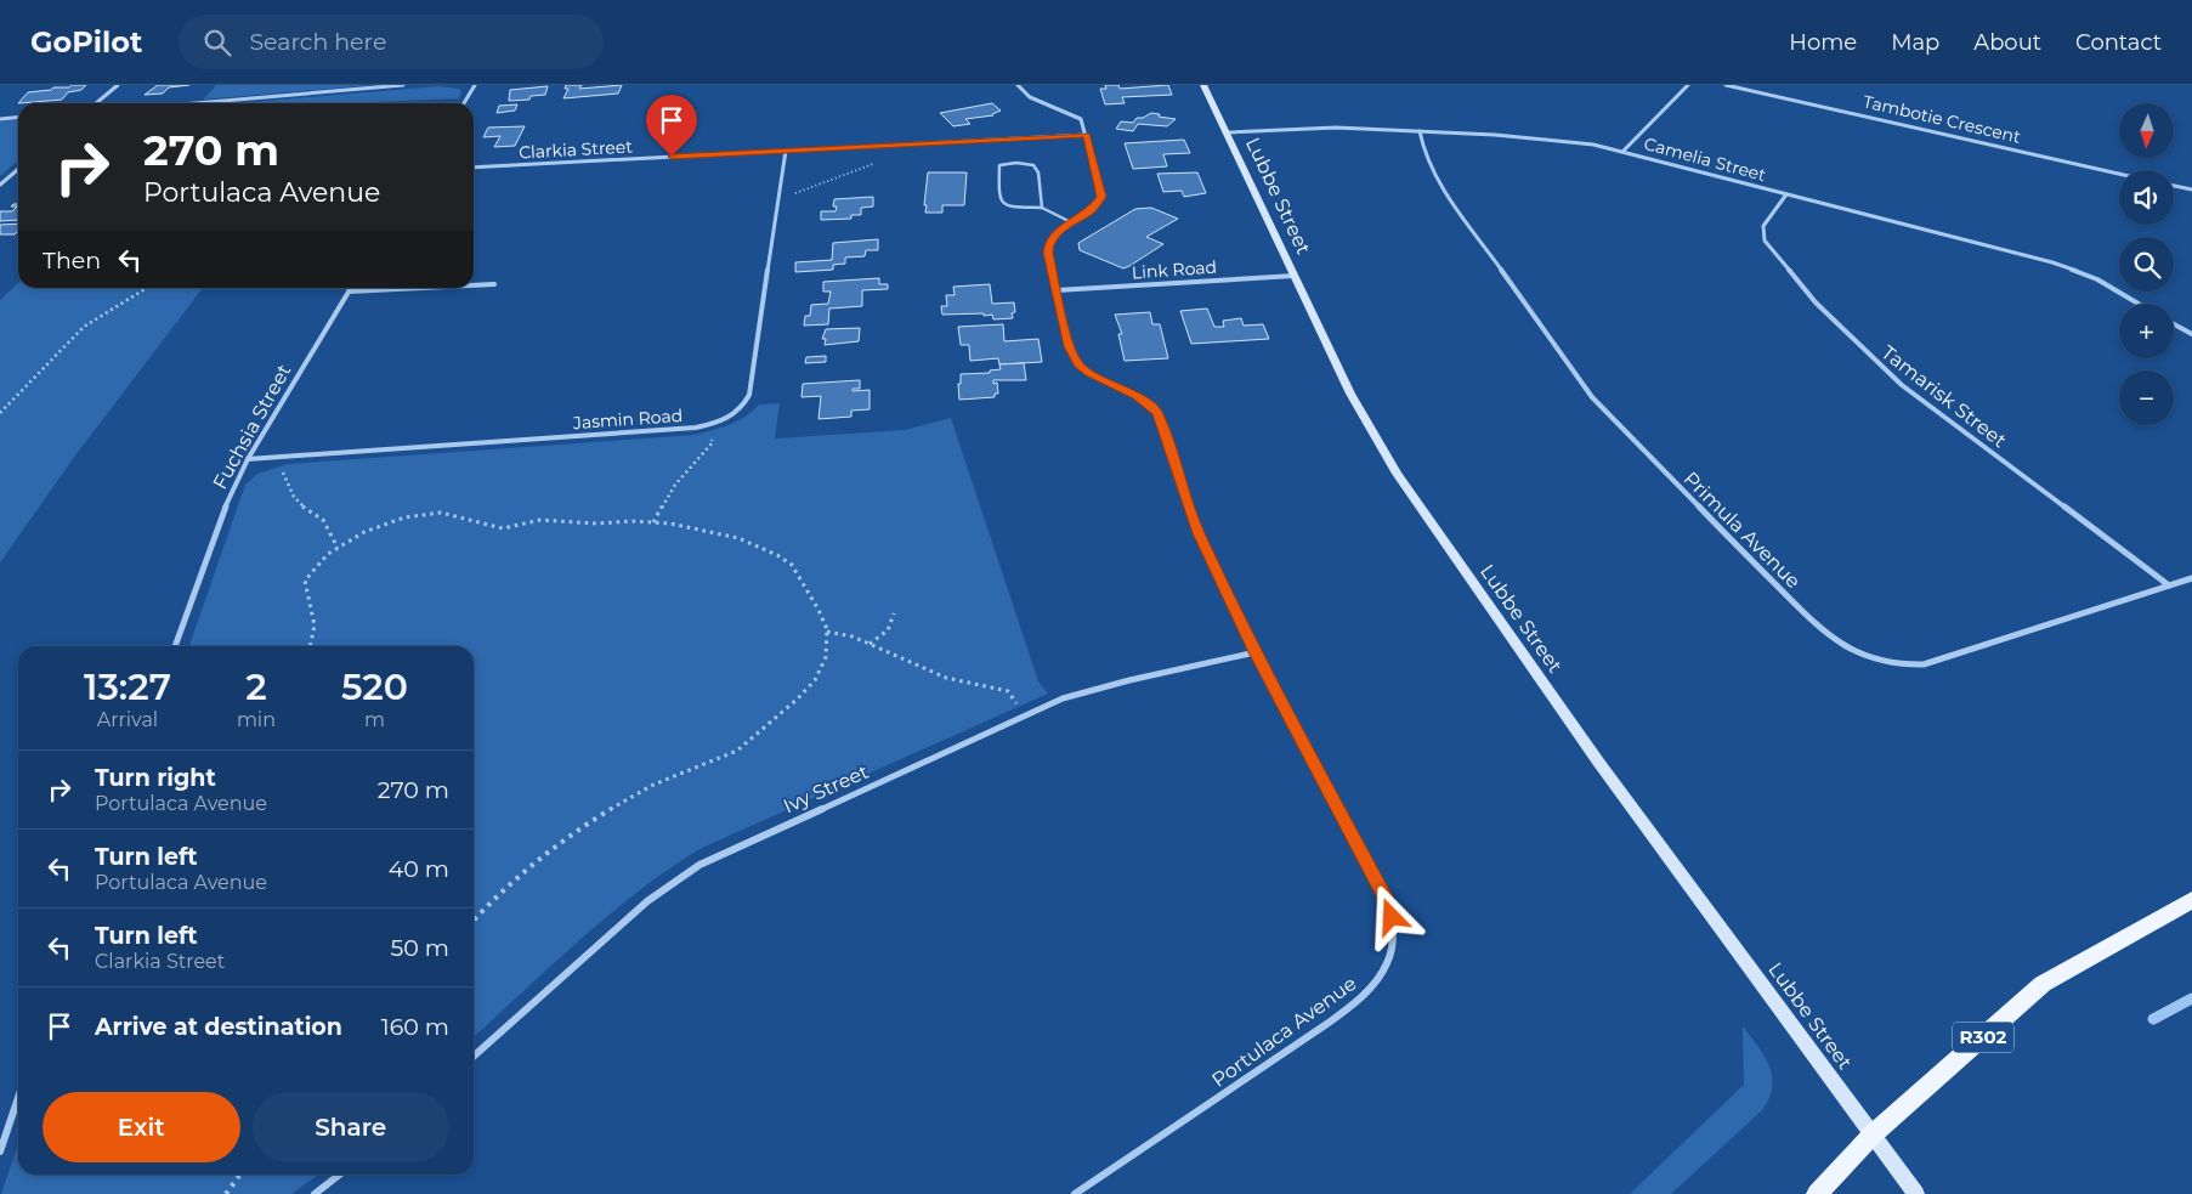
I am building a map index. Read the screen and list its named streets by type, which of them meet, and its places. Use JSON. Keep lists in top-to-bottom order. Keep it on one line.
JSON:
{"streets":{"main road":["Lubbe Street","R302"],"street":["Tambotie Crescent","Clarkia Street","Camelia Street","Link Road","Tamarisk Street","Jasmin Road","Fuchsia Street","Primula Avenue","Ivy Street","Portulaca Avenue"]},"crossings":[["Clarkia Street","Jasmin Road"],["Clarkia Street","Portulaca Avenue"],["Camelia Street","Lubbe Street"],["Camelia Street","Tamarisk Street"],["Camelia Street","Primula Avenue"],["Lubbe Street","Link Road"],["Lubbe Street","R302"],["Link Road","Portulaca Avenue"],["Tamarisk Street","Primula Avenue"],["Jasmin Road","Fuchsia Street"],["Ivy Street","Portulaca Avenue"]],"north":"bottom","page":{"header":"GoPilot","search":"Search here","nav":["Home","Map","About","Contact"],"map_buttons":["+","−"],"turn":["270 m","Portulaca Avenue"],"then":"Then","eta":["13:27","Arrival","2","min","520","m"],"list":[{"name":"Turn right","note":"Portulaca Avenue","value":"270 m"},{"name":"Turn left","note":"Portulaca Avenue","value":"40 m"},{"name":"Turn left","note":"Clarkia Street","value":"50 m"},{"name":"Arrive at destination","value":"160 m"}],"buttons":["Exit","Share"]}}
